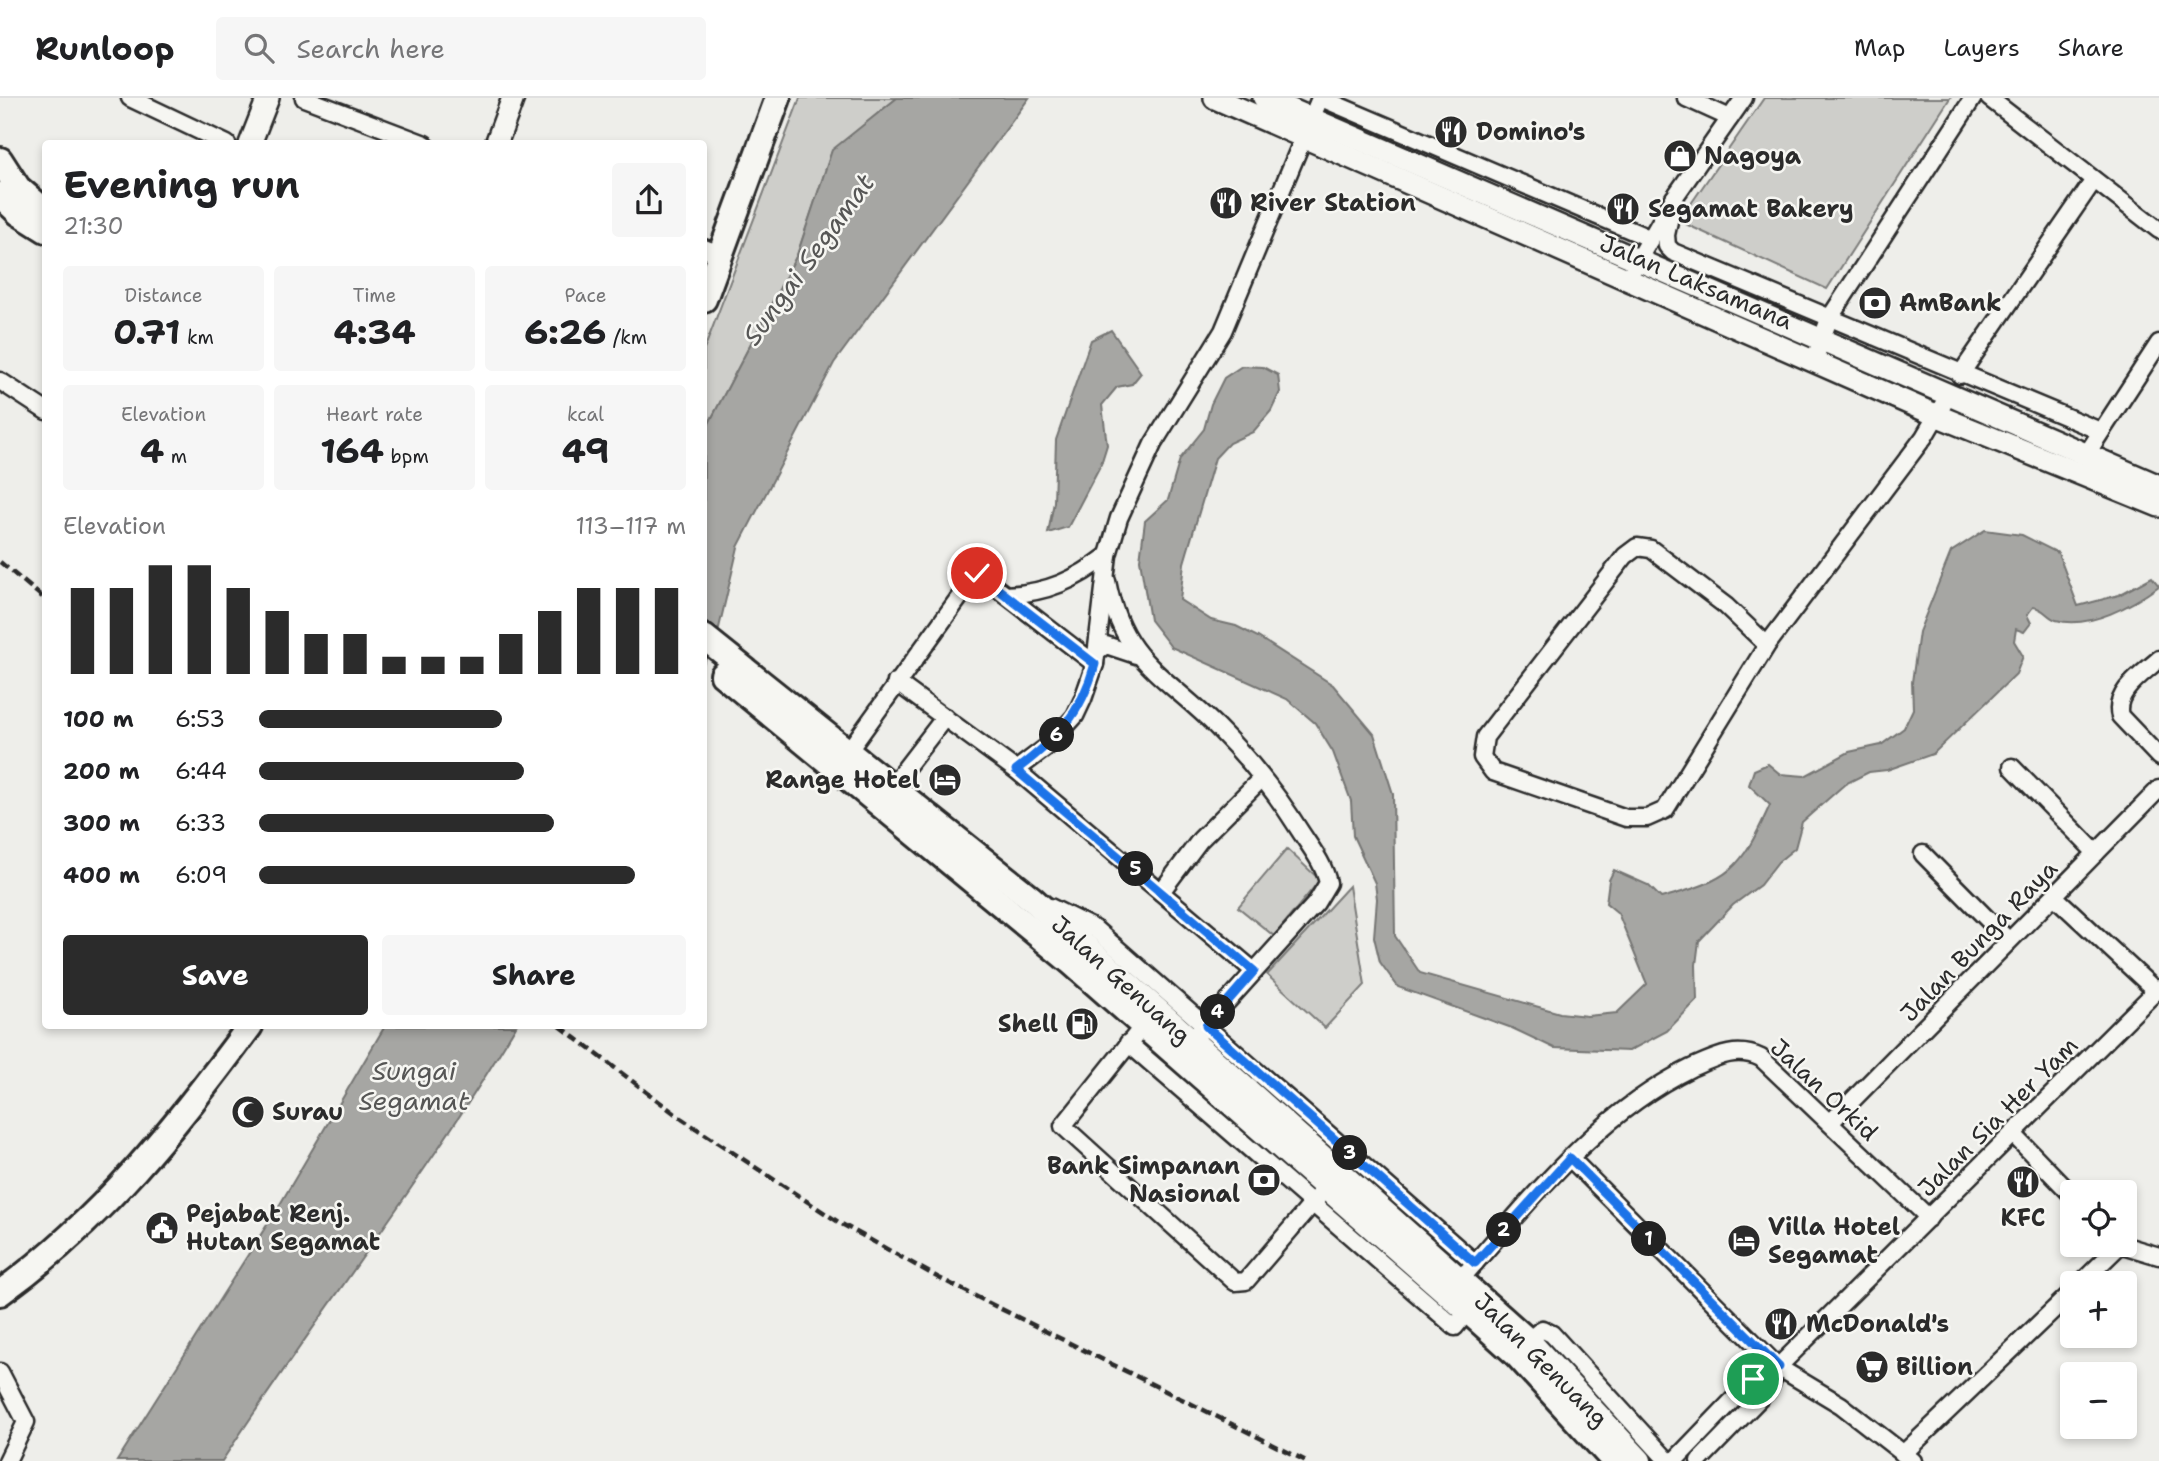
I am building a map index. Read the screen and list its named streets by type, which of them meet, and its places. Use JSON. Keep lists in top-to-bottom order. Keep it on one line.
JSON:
{"streets":{"highway":["Jalan Genuang"],"main road":["Jalan Laksamana"],"street":["Jalan Bunga Raya","Jalan Orkid","Jalan Sia Her Yam"]},"crossings":[["Jalan Bunga Raya","Jalan Orkid"],["Jalan Genuang","Jalan Orkid"],["Jalan Orkid","Jalan Sia Her Yam"]],"water":["Sungai Segamat"],"places":{"restaurant":["Domino's","River Station","Segamat Bakery","KFC","McDonald's"],"shop":["Nagoya"],"bank":["AmBank","Bank Simpanan Nasional"],"hotel":["Range Hotel","Villa Hotel Segamat"],"fuel station":["Shell"],"mosque":["Surau"],"public building":["Pejabat Renj. Hutan Segamat"],"supermarket":["Billion"]},"page":{"header":"Runloop","search":"Search here","nav":["Map","Layers","Share"],"heading":["Evening run","21:30"],"stats":[["Distance","0.71 km"],["Time","4:34"],["Pace","6:26 /km"],["Elevation","4 m"],["Heart rate","164 bpm"],["kcal","49"]],"chart":["Elevation","113–117 m"],"list":[{"name":"100 m","note":"6:53"},{"name":"200 m","note":"6:44"},{"name":"300 m","note":"6:33"},{"name":"400 m","note":"6:09"}],"pins":["6","5","4","3","2","1"],"buttons":["Save","Share"],"map_buttons":["+","−"]}}
